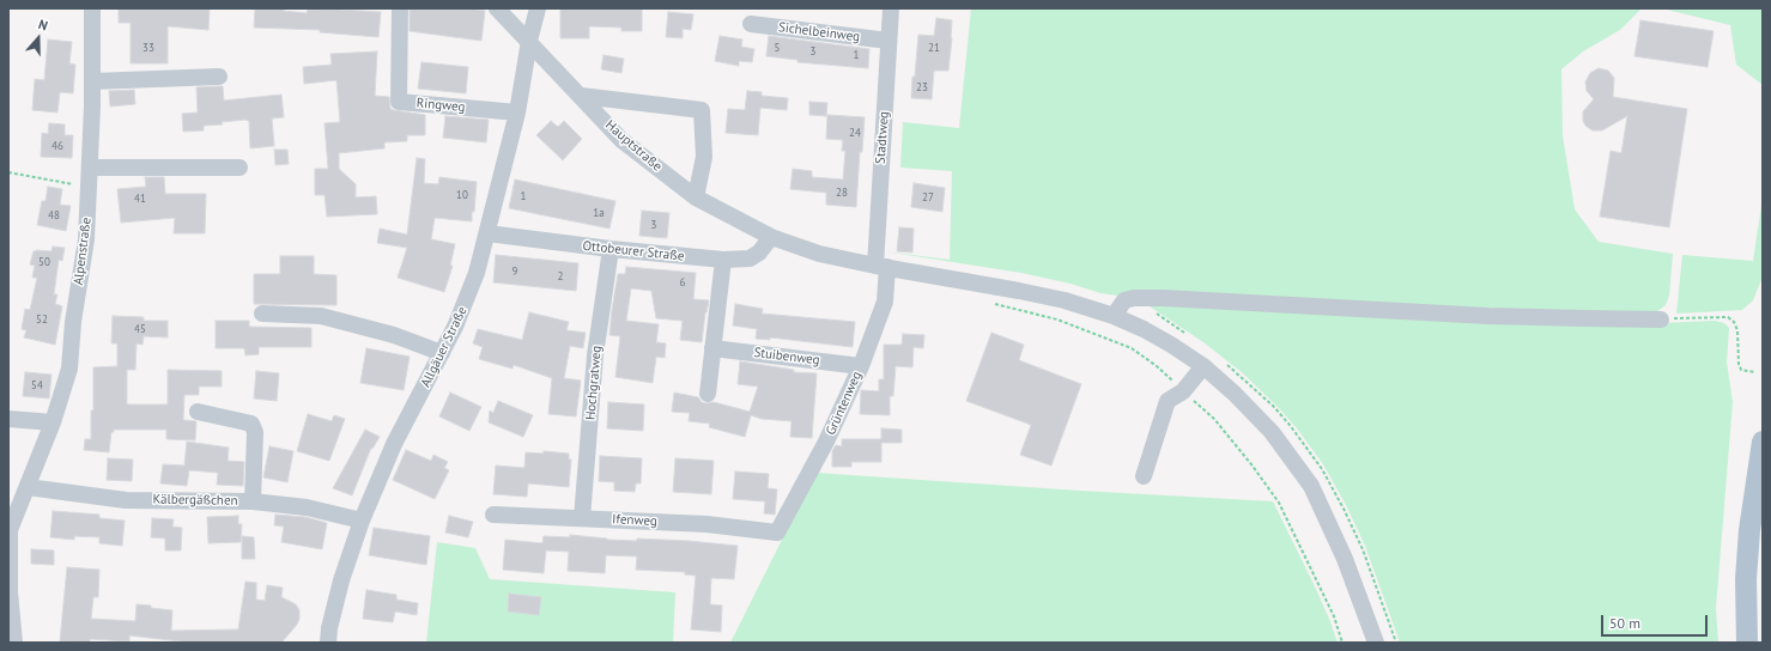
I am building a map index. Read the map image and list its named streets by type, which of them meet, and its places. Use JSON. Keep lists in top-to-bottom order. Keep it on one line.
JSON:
{"streets":{"street":["Sichelbeinweg","Ringweg","Stadtweg","Hauptstraße","Alpenstraße","Ottobeurer Straße","Allgäuer Straße","Stuibenweg","Hochgratweg","Grüntenweg","Kälbergäßchen","Ifenweg"]},"crossings":[["Sichelbeinweg","Stadtweg"],["Ringweg","Allgäuer Straße"],["Stadtweg","Hauptstraße"],["Stadtweg","Grüntenweg"],["Hauptstraße","Ottobeurer Straße"],["Hauptstraße","Allgäuer Straße"],["Hauptstraße","Grüntenweg"],["Alpenstraße","Kälbergäßchen"],["Ottobeurer Straße","Allgäuer Straße"],["Ottobeurer Straße","Hochgratweg"],["Allgäuer Straße","Kälbergäßchen"],["Stuibenweg","Grüntenweg"],["Hochgratweg","Ifenweg"],["Grüntenweg","Ifenweg"]],"house_numbers":["33","5","21","3","1","23","24","46","28","10","1","27","41","1a","48","3","50","9","2","6","52","45","54"],"scale_bar":"50 m","north":"top"}
